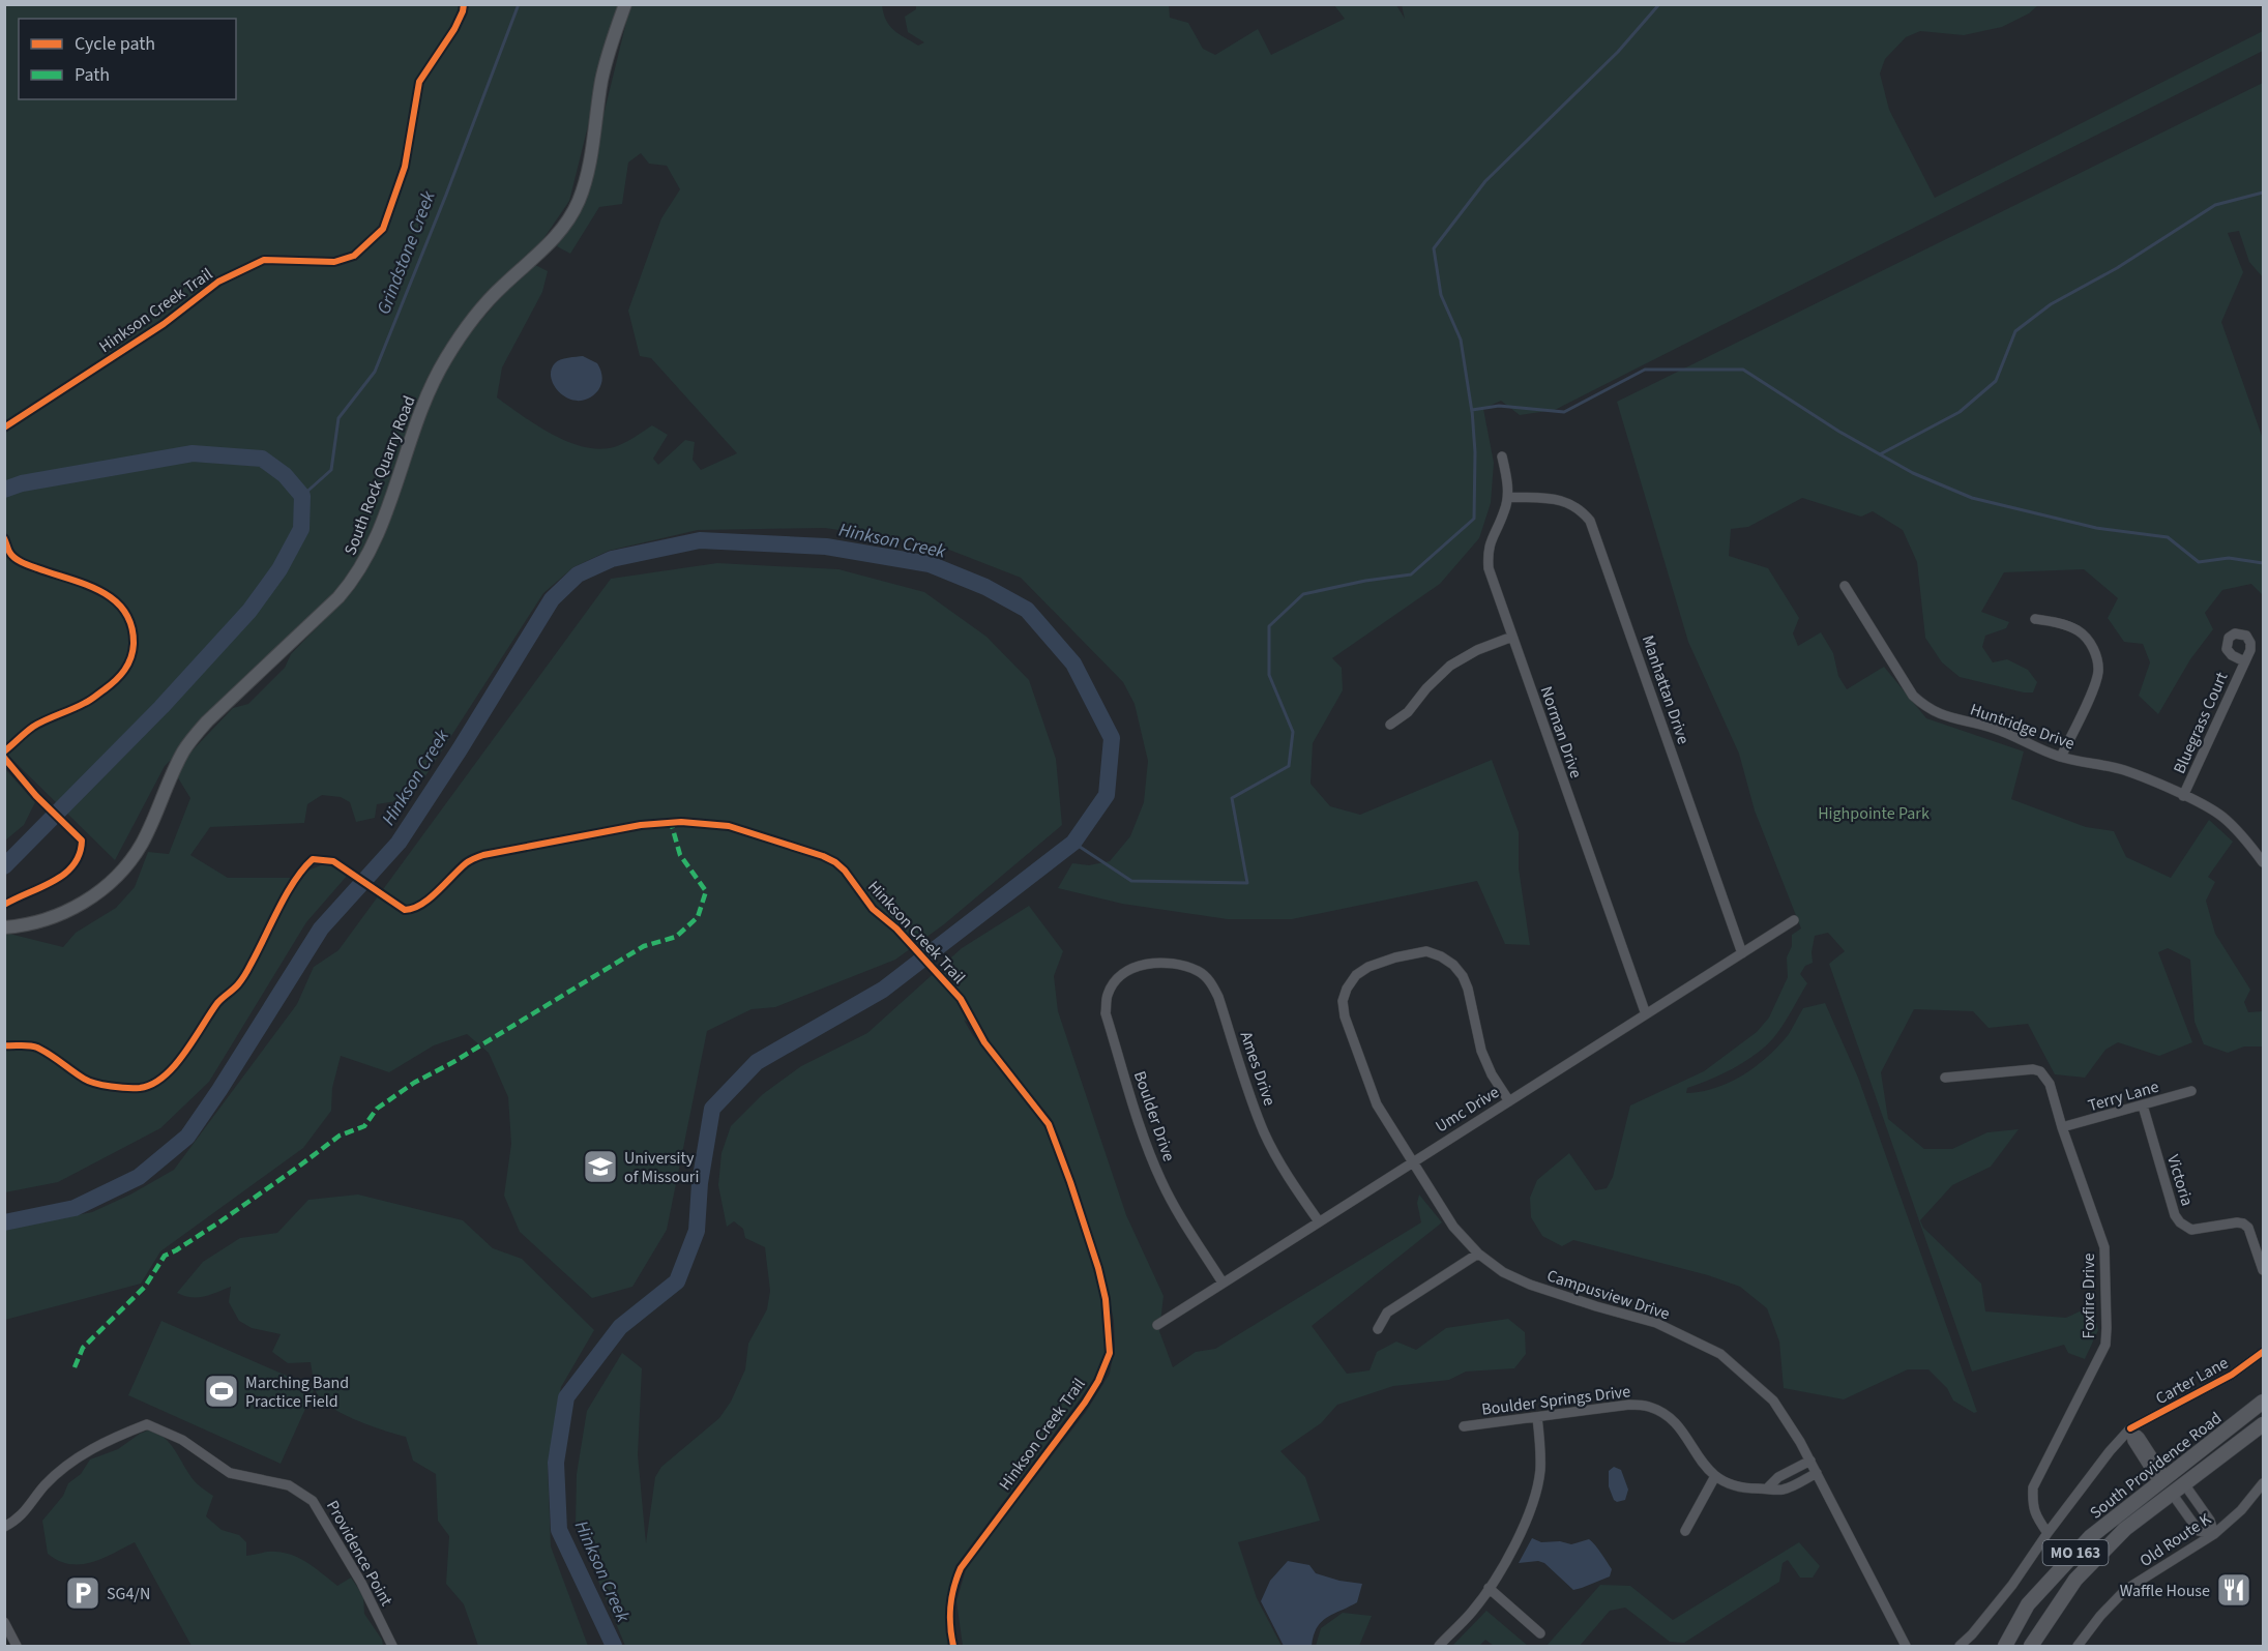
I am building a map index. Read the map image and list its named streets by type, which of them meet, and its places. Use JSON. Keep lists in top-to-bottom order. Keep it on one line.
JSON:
{"streets":{"main road":["South Providence Road","MO 163"],"street":["South Rock Quarry Road","Manhattan Drive","Bluegrass Court","Huntridge Drive","Norman Drive","Ames Drive","Terry Lane","Umc Drive","Boulder Drive","Victoria","Campusview Drive","Foxfire Drive","Carter Lane","Boulder Springs Drive","Old Route K","Providence Point"],"cycle path":["Hinkson Creek Trail"]},"crossings":[["Manhattan Drive","Norman Drive"],["Manhattan Drive","Umc Drive"],["Bluegrass Court","Huntridge Drive"],["Norman Drive","Umc Drive"],["Ames Drive","Umc Drive"],["Ames Drive","Boulder Drive"],["Terry Lane","Victoria"],["Terry Lane","Foxfire Drive"],["Umc Drive","Boulder Drive"],["Umc Drive","Campusview Drive"],["Campusview Drive","Boulder Springs Drive"],["Foxfire Drive","Carter Lane"]],"water":["Grindstone Creek","Hinkson Creek"],"parks":["Highpointe Park"],"places":{"school or university":["University of Missouri"],"sports":["Marching Band Practice Field"],"restaurant":["Waffle House"],"parking":["SG4/N"]},"legend":["Cycle path","Path"]}
